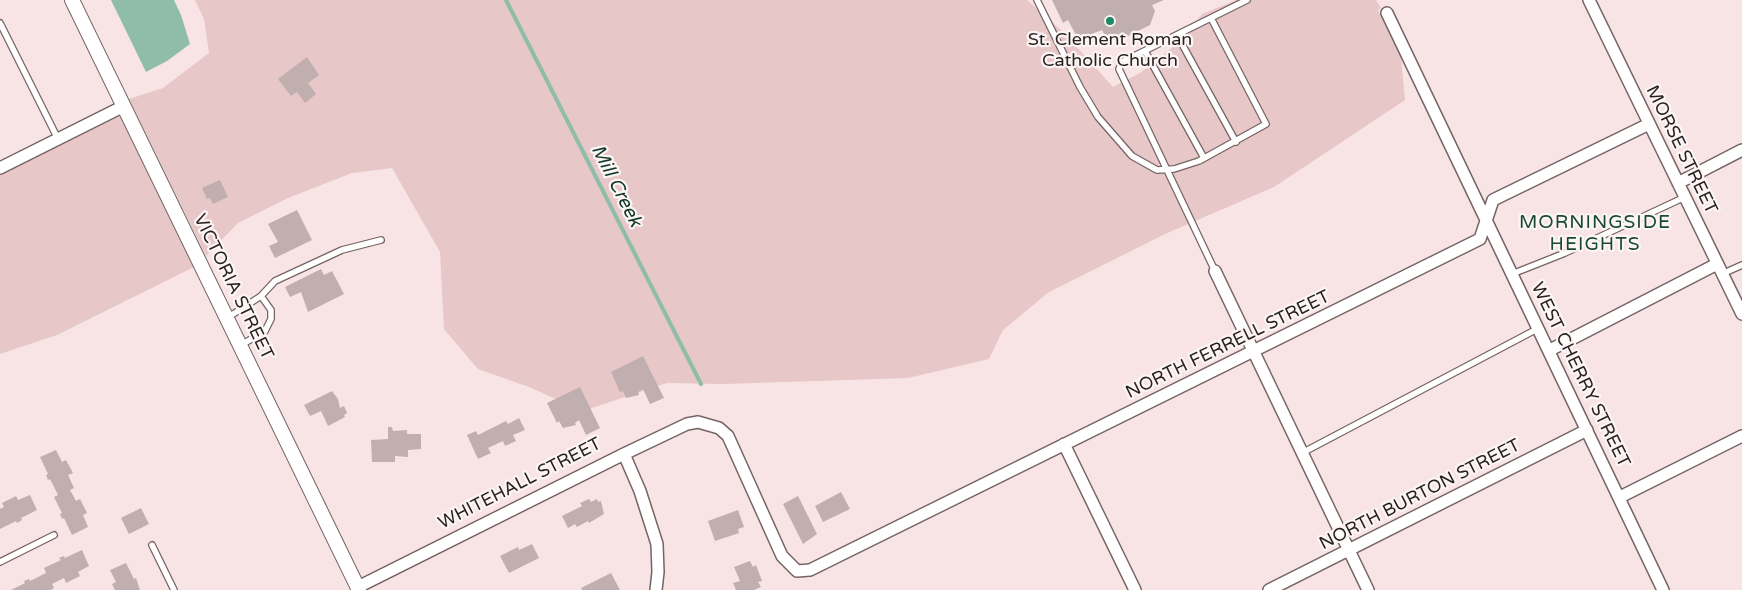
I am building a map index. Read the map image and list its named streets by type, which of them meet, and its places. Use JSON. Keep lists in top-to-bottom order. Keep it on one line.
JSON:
{"streets":{"street":["MORSE STREET","VICTORIA STREET","NORTH FERRELL STREET","WEST CHERRY STREET","WHITEHALL STREET","NORTH BURTON STREET"]},"crossings":[["MORSE STREET","NORTH FERRELL STREET"],["VICTORIA STREET","WHITEHALL STREET"],["NORTH FERRELL STREET","WEST CHERRY STREET"],["NORTH FERRELL STREET","WHITEHALL STREET"],["WEST CHERRY STREET","NORTH BURTON STREET"]],"districts":["MORNINGSIDE HEIGHTS"],"water":["Mill Creek"],"places":["St. Clement Roman Catholic Church"]}
